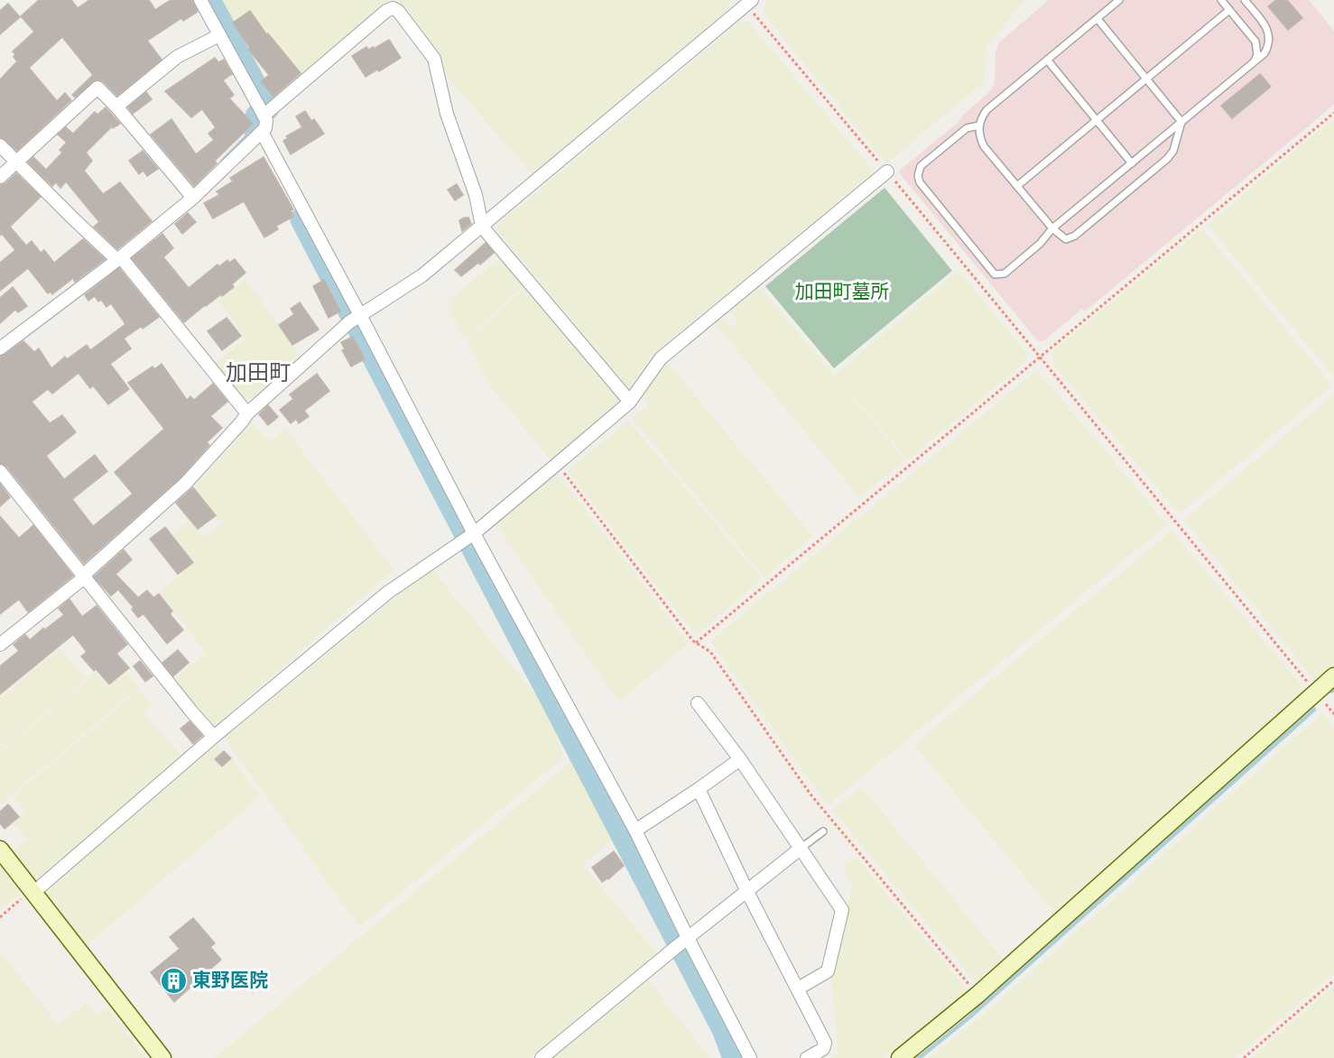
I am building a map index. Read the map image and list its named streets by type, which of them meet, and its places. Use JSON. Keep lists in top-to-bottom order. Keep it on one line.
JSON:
{"districts":["加田町"],"parks":["加田町墓所"],"places":{"building":["東野医院"]}}
